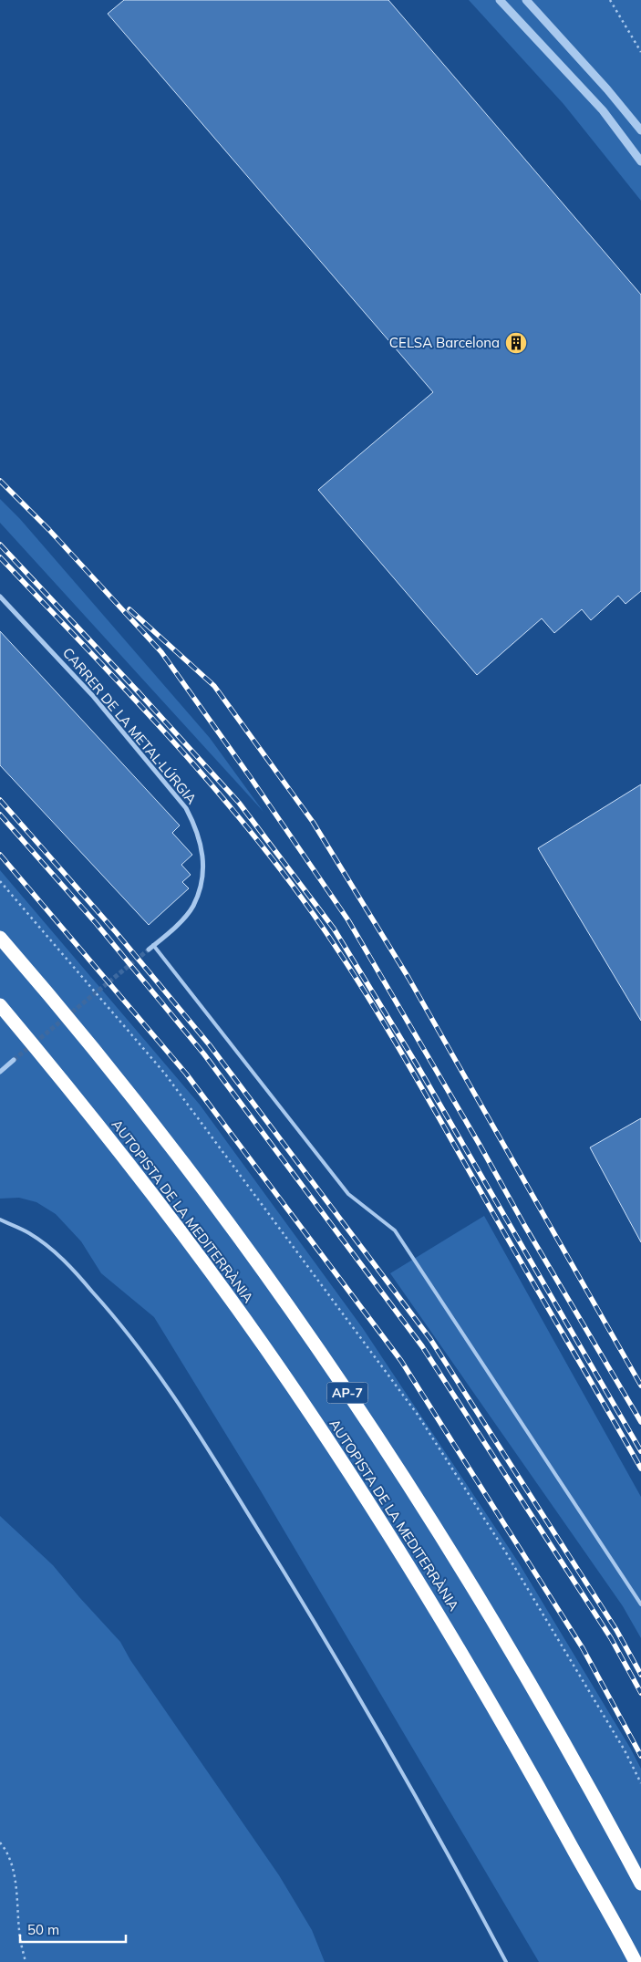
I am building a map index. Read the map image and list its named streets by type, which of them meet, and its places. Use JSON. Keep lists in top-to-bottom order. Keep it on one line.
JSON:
{"streets":{"highway":["AUTOPISTA DE LA MEDITERRÀNIA","AP-7"],"street":["CARRER DE LA METAL·LÚRGIA"]},"places":{"building":["CELSA Barcelona"]},"scale_bar":"50 m"}
